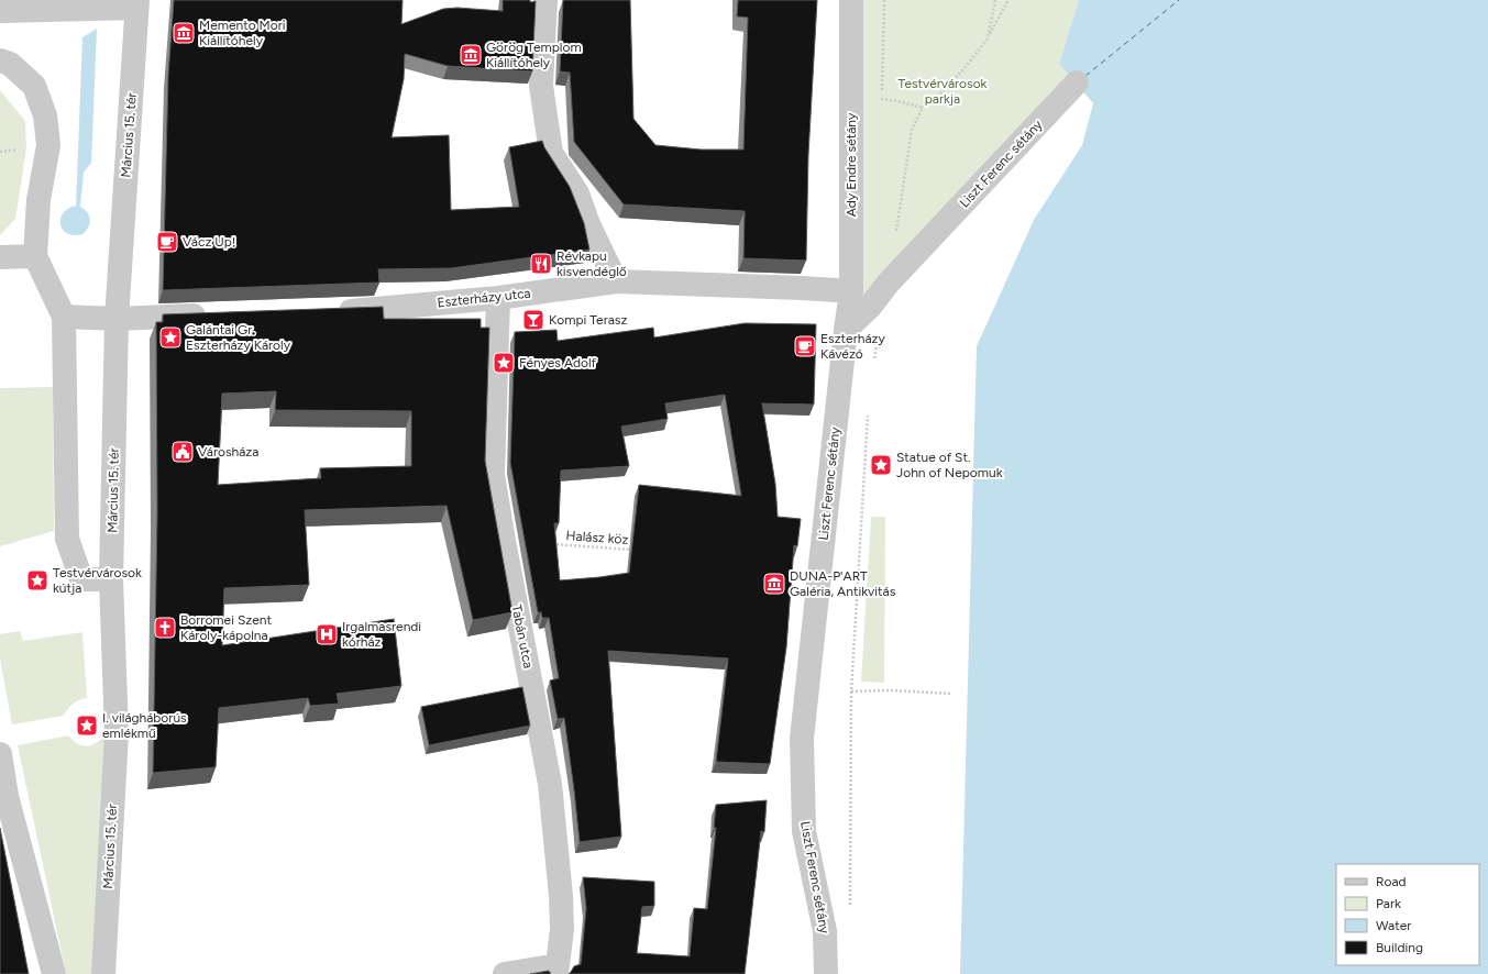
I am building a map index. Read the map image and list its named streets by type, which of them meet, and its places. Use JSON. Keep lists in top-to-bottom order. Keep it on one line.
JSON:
{"streets":{"street":["Március 15. tér","Liszt Ferenc sétány","Ady Endre sétány","Eszterházy utca","Tabán utca"],"path":["Halász köz"]},"crossings":[["Liszt Ferenc sétány","Ady Endre sétány"],["Ady Endre sétány","Eszterházy utca"],["Eszterházy utca","Tabán utca"],["Halász köz","Tabán utca"]],"parks":["Testvérvárosok parkja"],"places":{"museum":["Memento Mori Kiállítóhely","Görög Templom Kiállítóhely","DUNA-P'ART Galéria, Antikvitás"],"cafe":["Vácz Up!","Eszterházy Kávézó"],"restaurant":["Révkapu kisvendéglő"],"bar":["Kompi Terasz"],"place":["Galántai Gr. Eszterházy Károly","Fényes Adolf","Statue of St. John of Nepomuk","Testvérvárosok kútja","I. világháborús emlékmű"],"public building":["Városháza"],"church":["Borromei Szent Károly-kápolna"],"hospital":["Irgalmasrendi kórház"]},"legend":["Road","Park","Water","Building"]}
